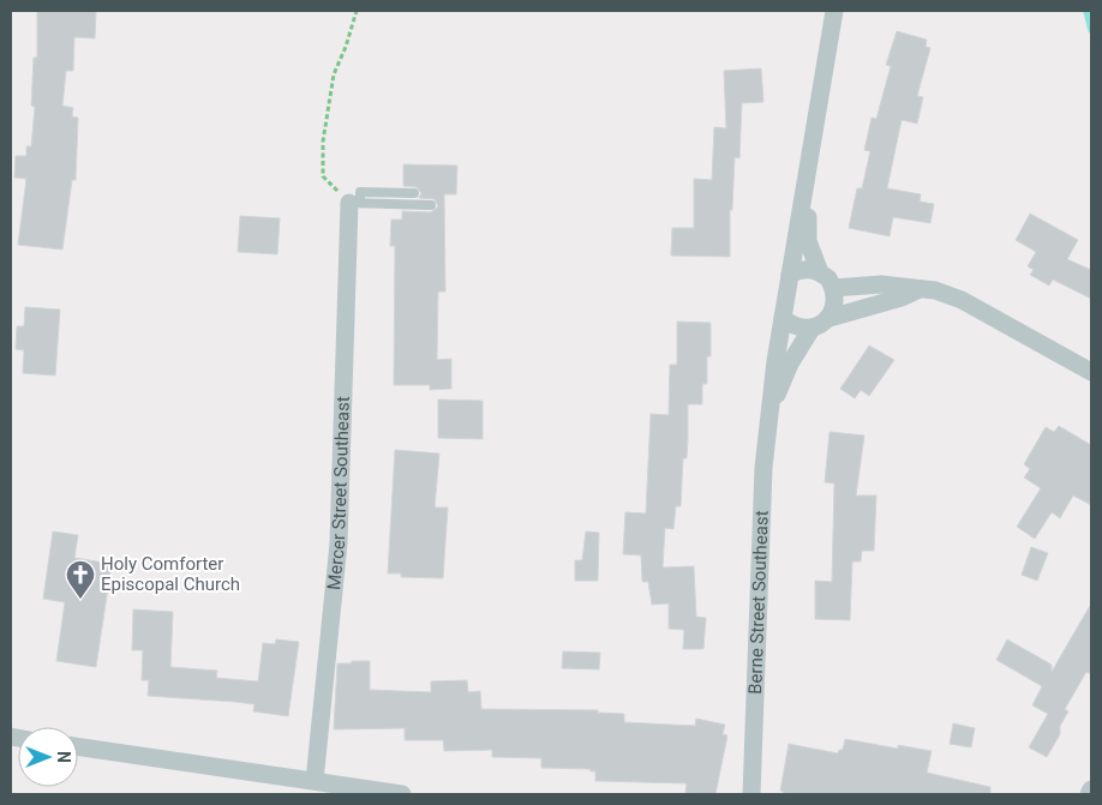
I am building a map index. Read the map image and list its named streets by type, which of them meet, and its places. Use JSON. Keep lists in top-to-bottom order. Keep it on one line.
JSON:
{"streets":{"street":["Mercer Street Southeast","Berne Street Southeast"]},"places":{"church":["Holy Comforter Episcopal Church"]},"north":"right"}
